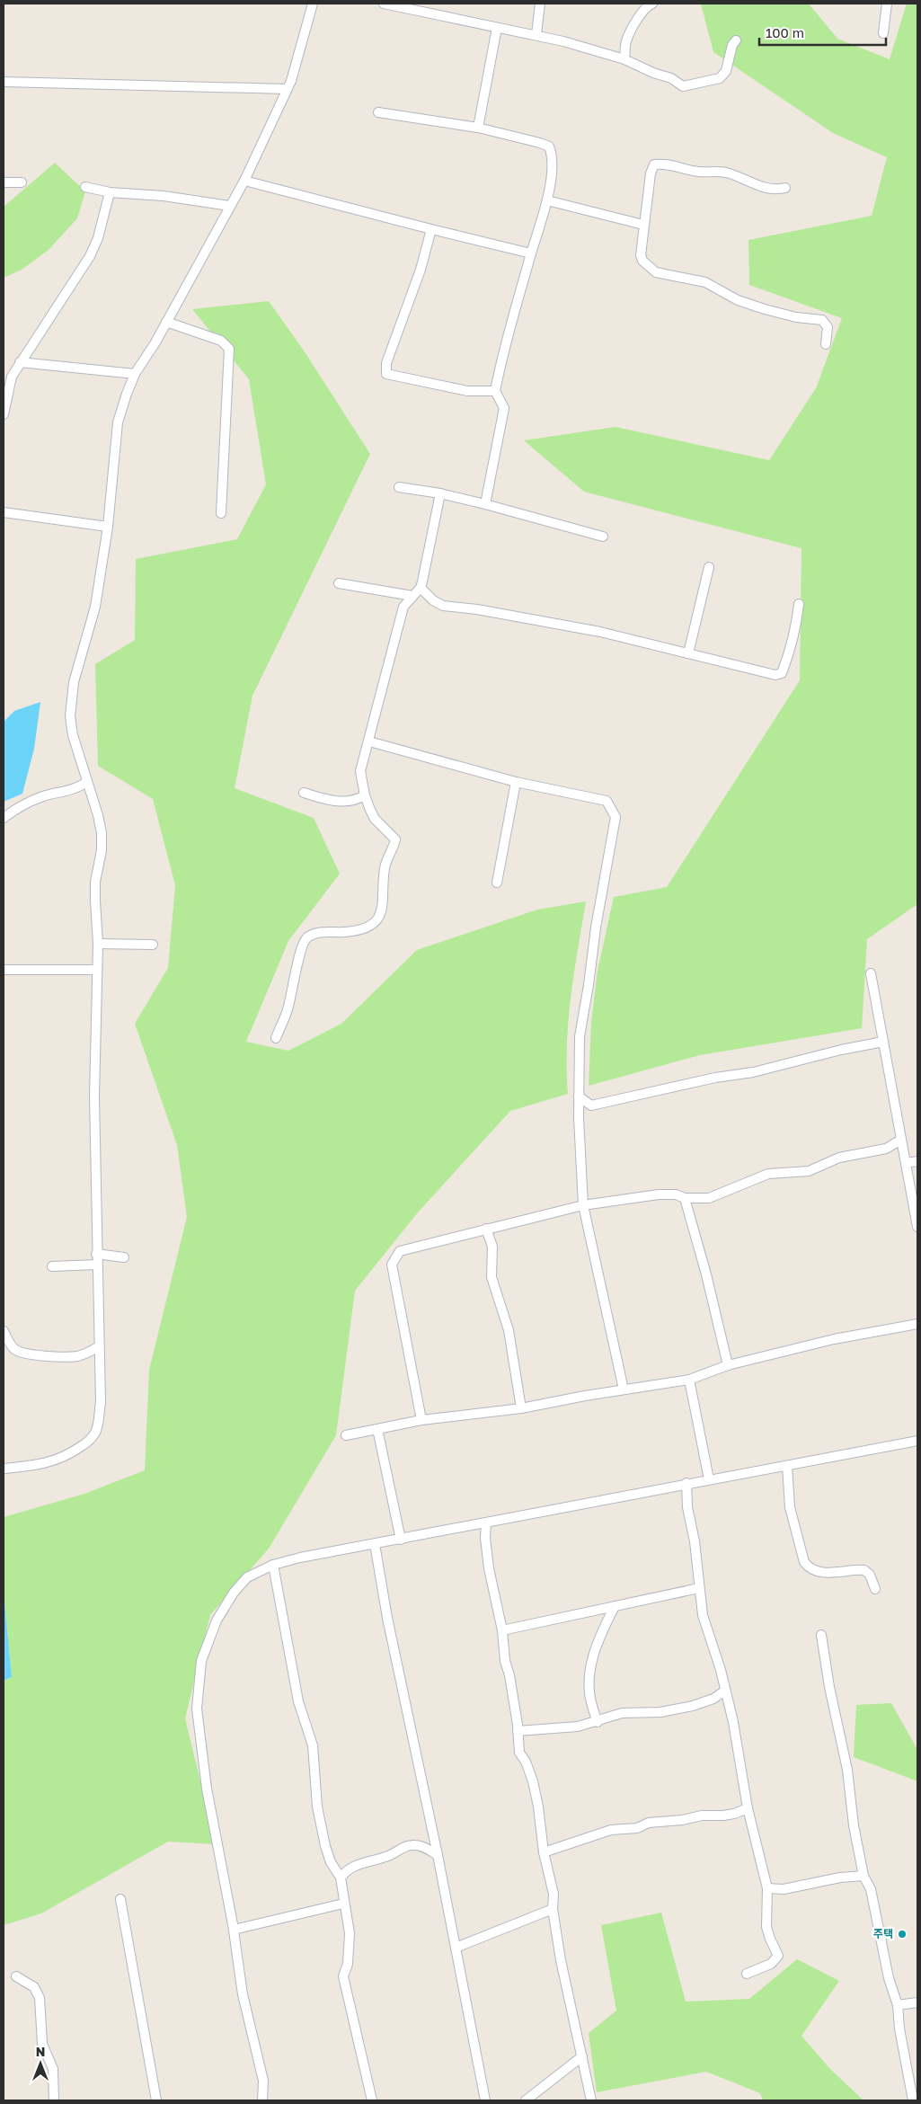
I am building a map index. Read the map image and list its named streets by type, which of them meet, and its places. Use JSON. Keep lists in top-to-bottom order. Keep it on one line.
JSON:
{"places":["주택"],"scale_bar":"100 m","north":"top"}
